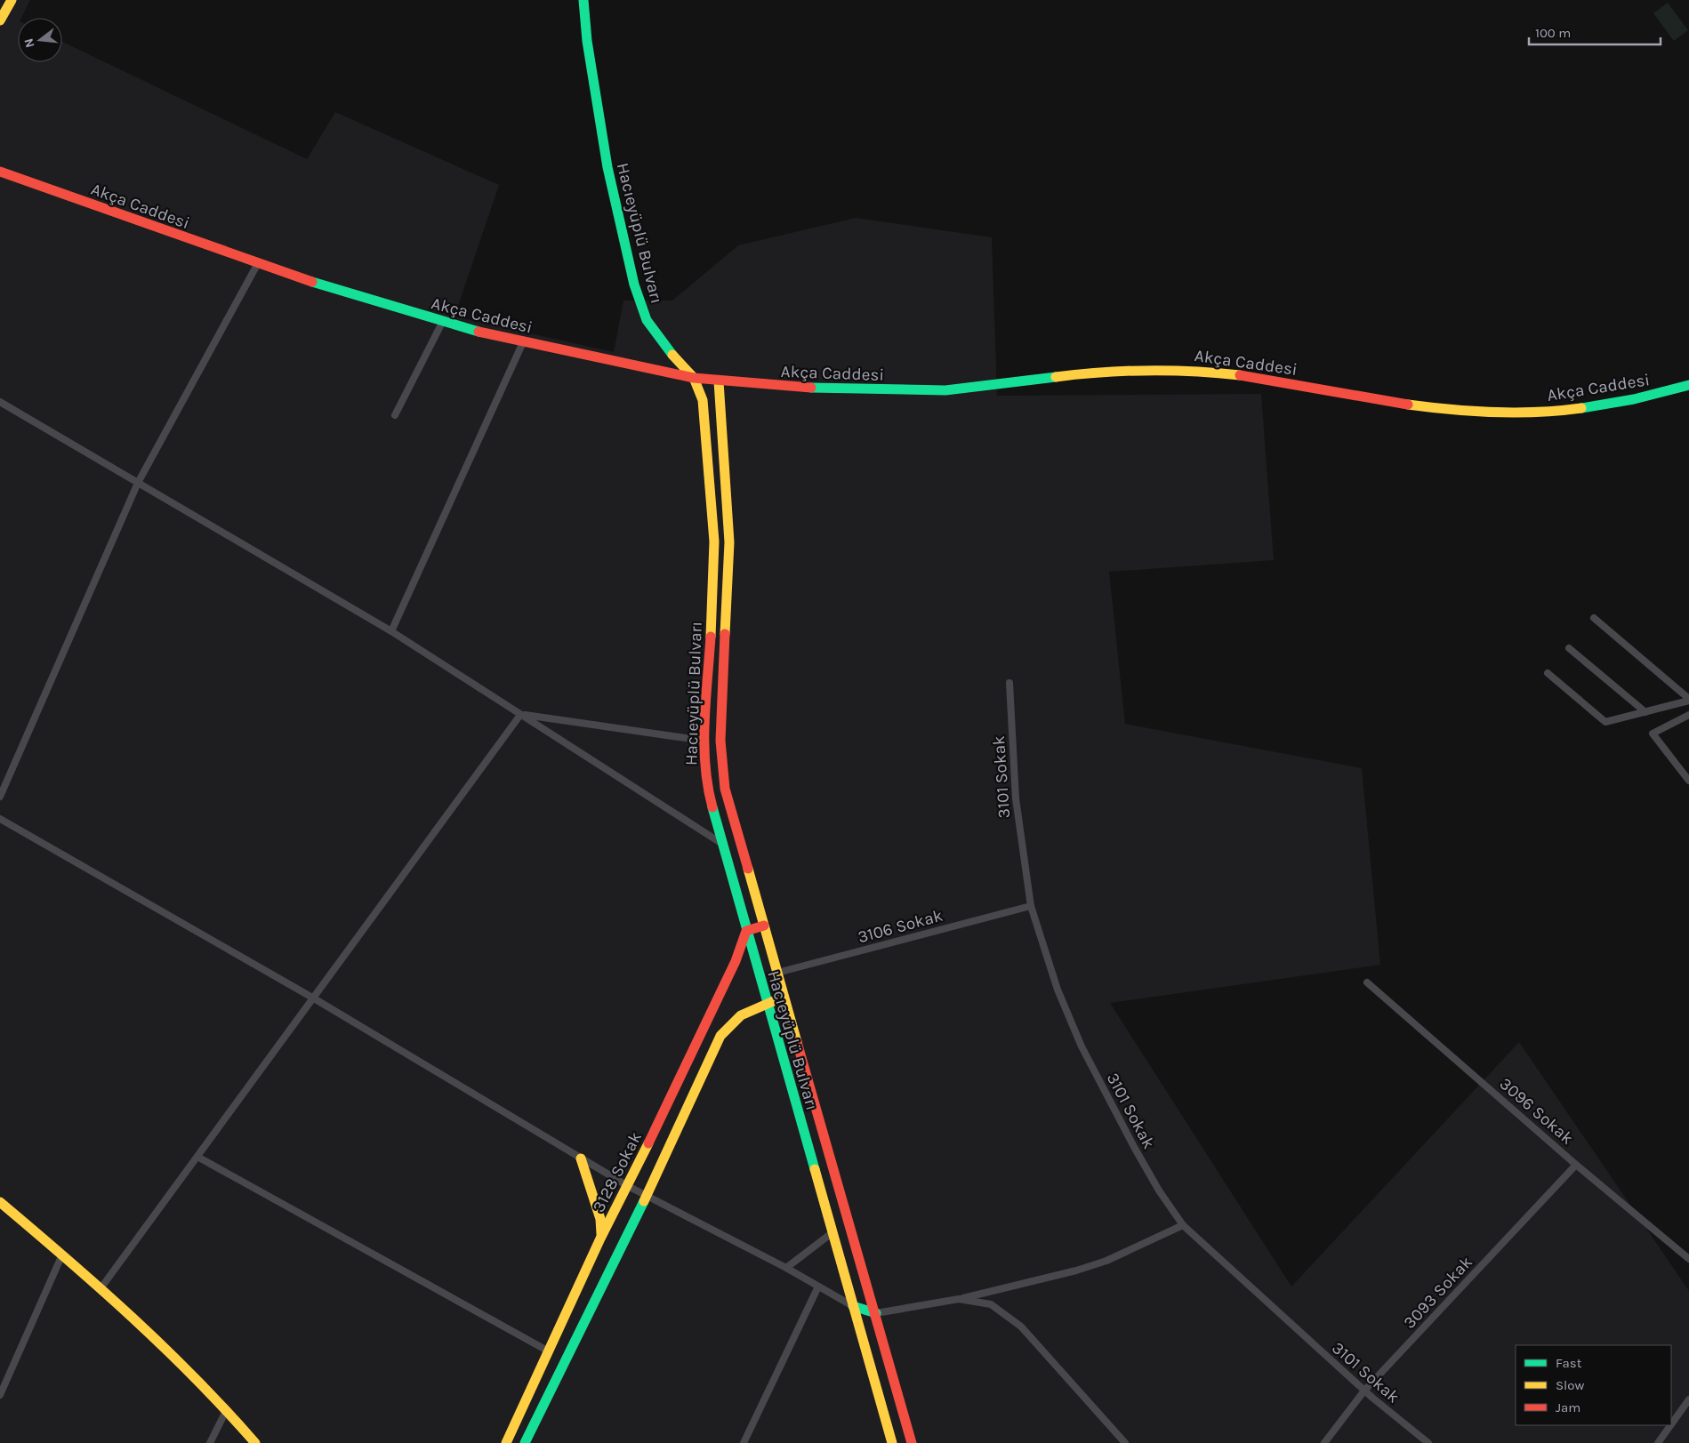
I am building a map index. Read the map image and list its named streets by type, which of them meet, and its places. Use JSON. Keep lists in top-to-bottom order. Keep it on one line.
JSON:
{"streets":{"street":["Akça Caddesi","Hacıeyüplü Bulvarı","3101 Sokak","3106 Sokak","3096 Sokak","3128 Sokak","3093 Sokak"]},"crossings":[["Akça Caddesi","Hacıeyüplü Bulvarı"],["Hacıeyüplü Bulvarı","3106 Sokak"],["Hacıeyüplü Bulvarı","3128 Sokak"],["3101 Sokak","3106 Sokak"],["3101 Sokak","3093 Sokak"],["3096 Sokak","3093 Sokak"]],"legend":["Fast","Slow","Jam"],"scale_bar":"100 m","north":"left"}
